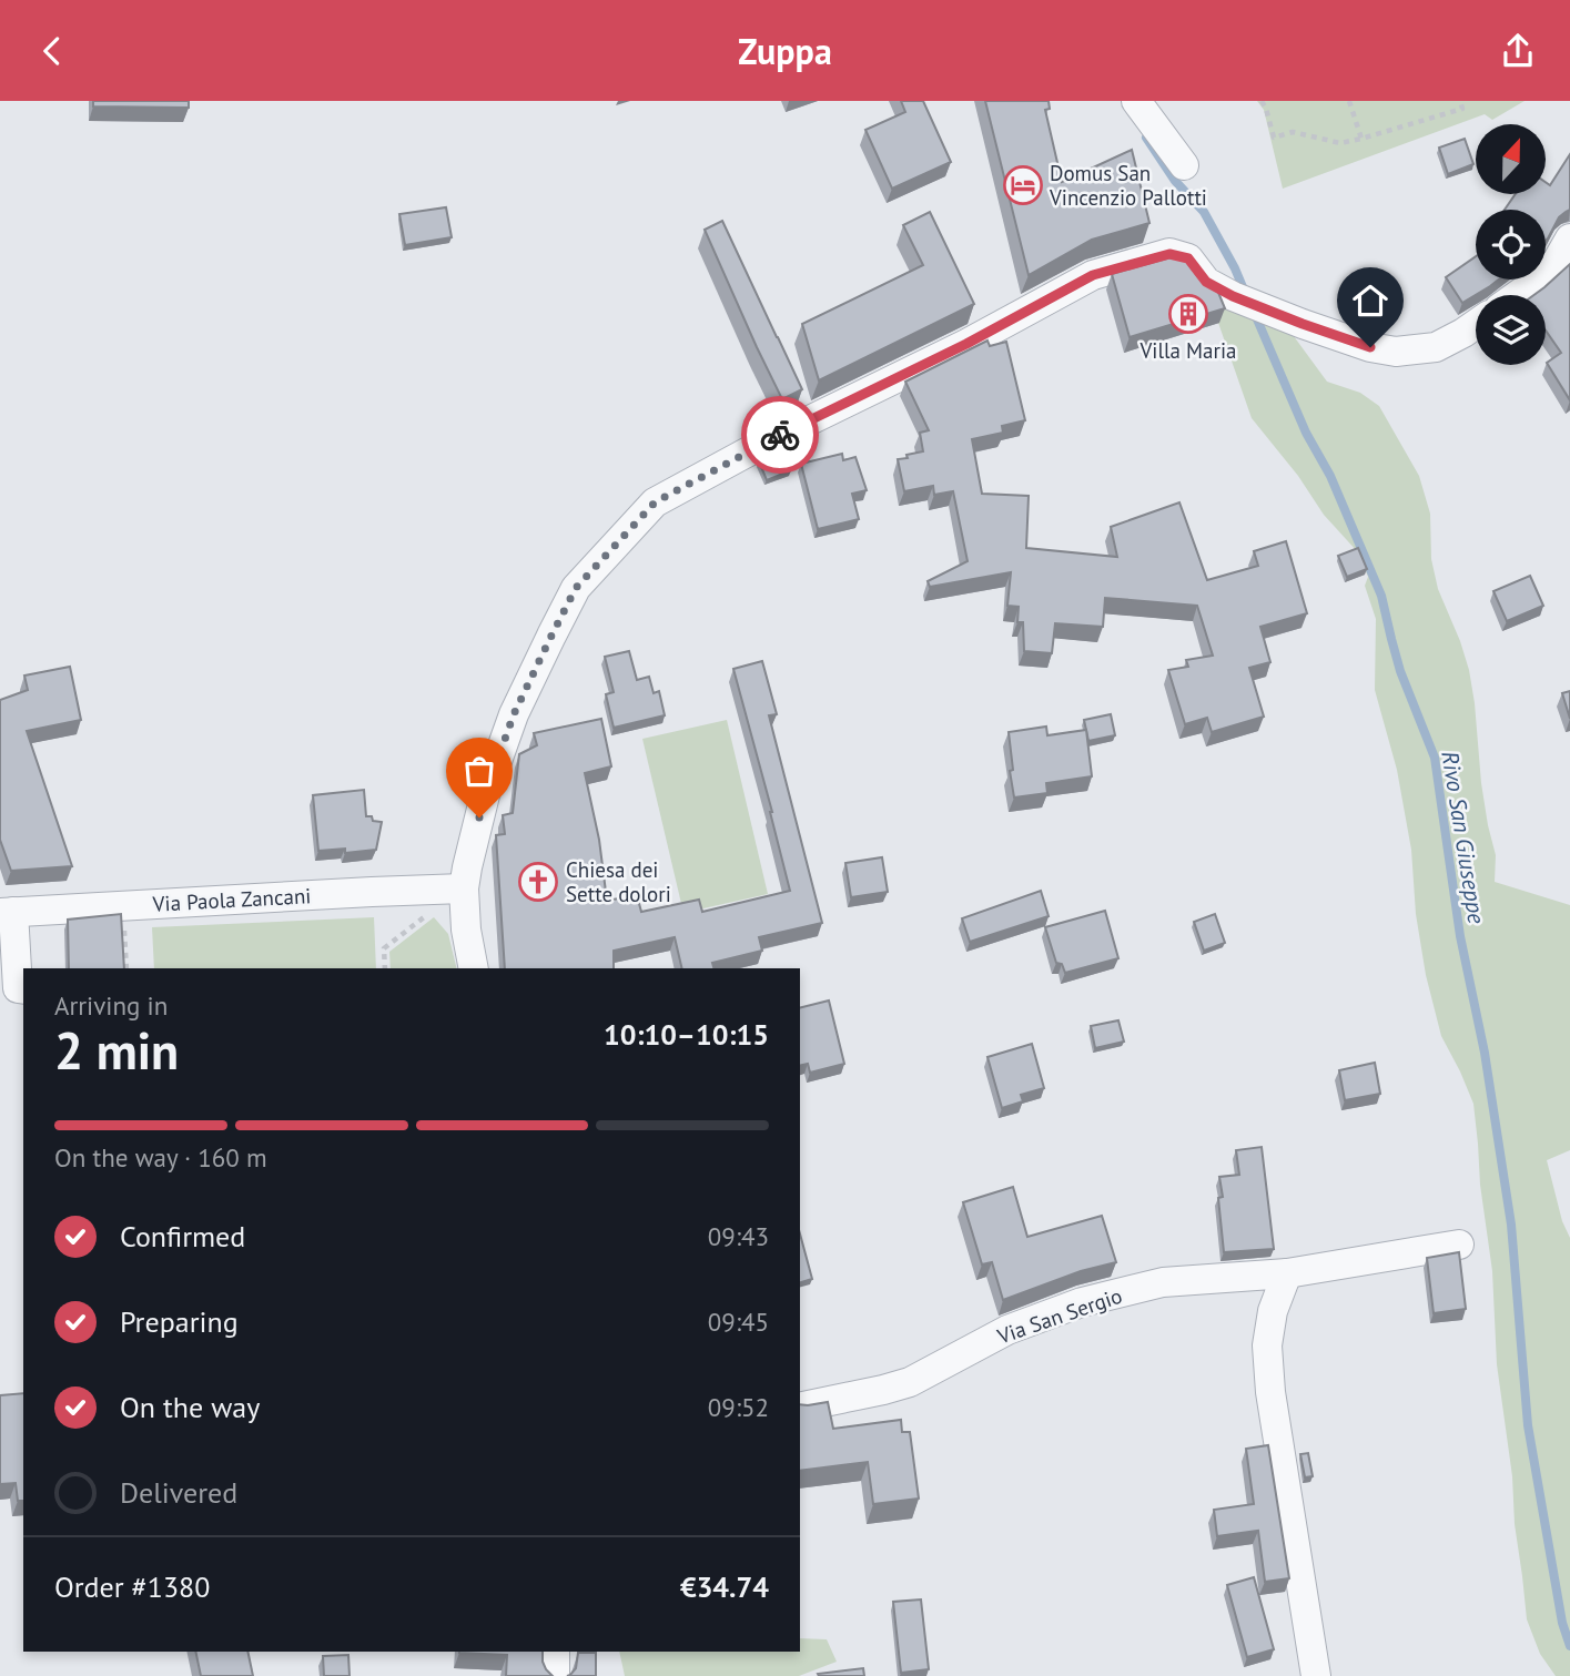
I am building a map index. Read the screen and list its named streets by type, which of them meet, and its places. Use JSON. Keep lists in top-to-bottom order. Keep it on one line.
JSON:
{"streets":{"street":["Via Paola Zancani","Via San Sergio"]},"water":["Rivo San Giuseppe"],"places":{"hotel":["Domus San Vincenzio Pallotti"],"building":["Villa Maria"],"church":["Chiesa dei Sette dolori"]},"north":"top","page":{"header":"Zuppa","heading":["2 min","Arriving in","10:10–10:15"],"panel":["Order #1380","€34.74"],"bar":"On the way · 160 m","list":[["Confirmed","09:43"],["Preparing","09:45"],["On the way","09:52"],"Delivered"]}}
